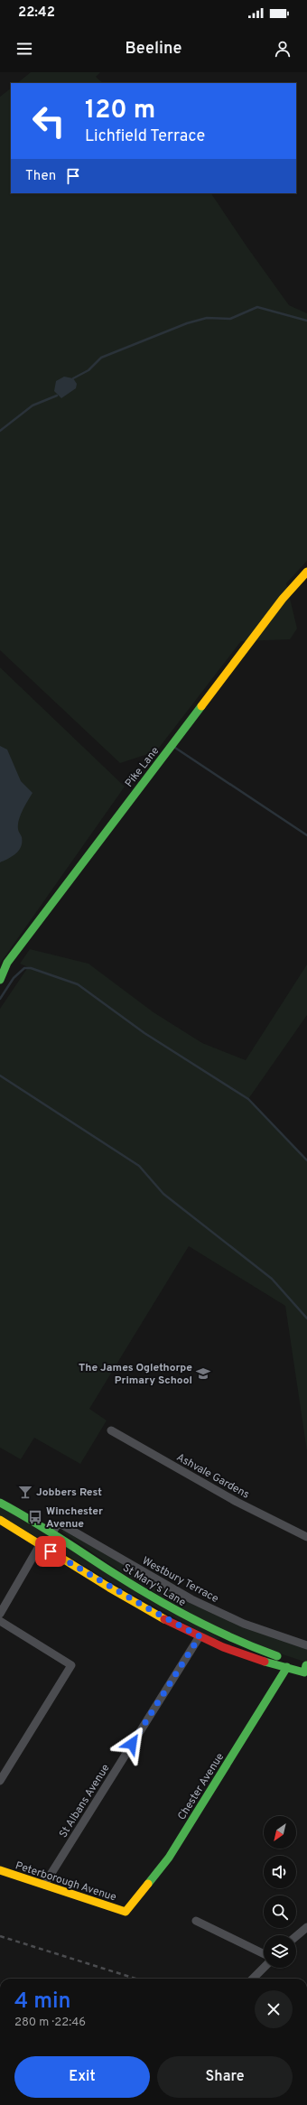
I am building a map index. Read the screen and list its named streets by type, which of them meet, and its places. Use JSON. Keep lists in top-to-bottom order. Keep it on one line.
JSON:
{"streets":{"street":["Pike Lane","Ashvale Gardens","Westbury Terrace","St Mary's Lane","Chester Avenue","St Albans Avenue","Peterborough Avenue"]},"crossings":[["Westbury Terrace","St Mary's Lane"],["Chester Avenue","Peterborough Avenue"],["St Albans Avenue","Peterborough Avenue"]],"places":{"school or university":["The James Oglethorpe Primary School"],"bar":["Jobbers Rest"],"bus stop":["Winchester Avenue"]},"north":"bottom left","page":{"status":"22:42","header":"Beeline","turn":["120 m","Lichfield Terrace"],"then":"Then","heading":["4 min","280 m · 22:46"],"buttons":["Exit","Share"]}}
